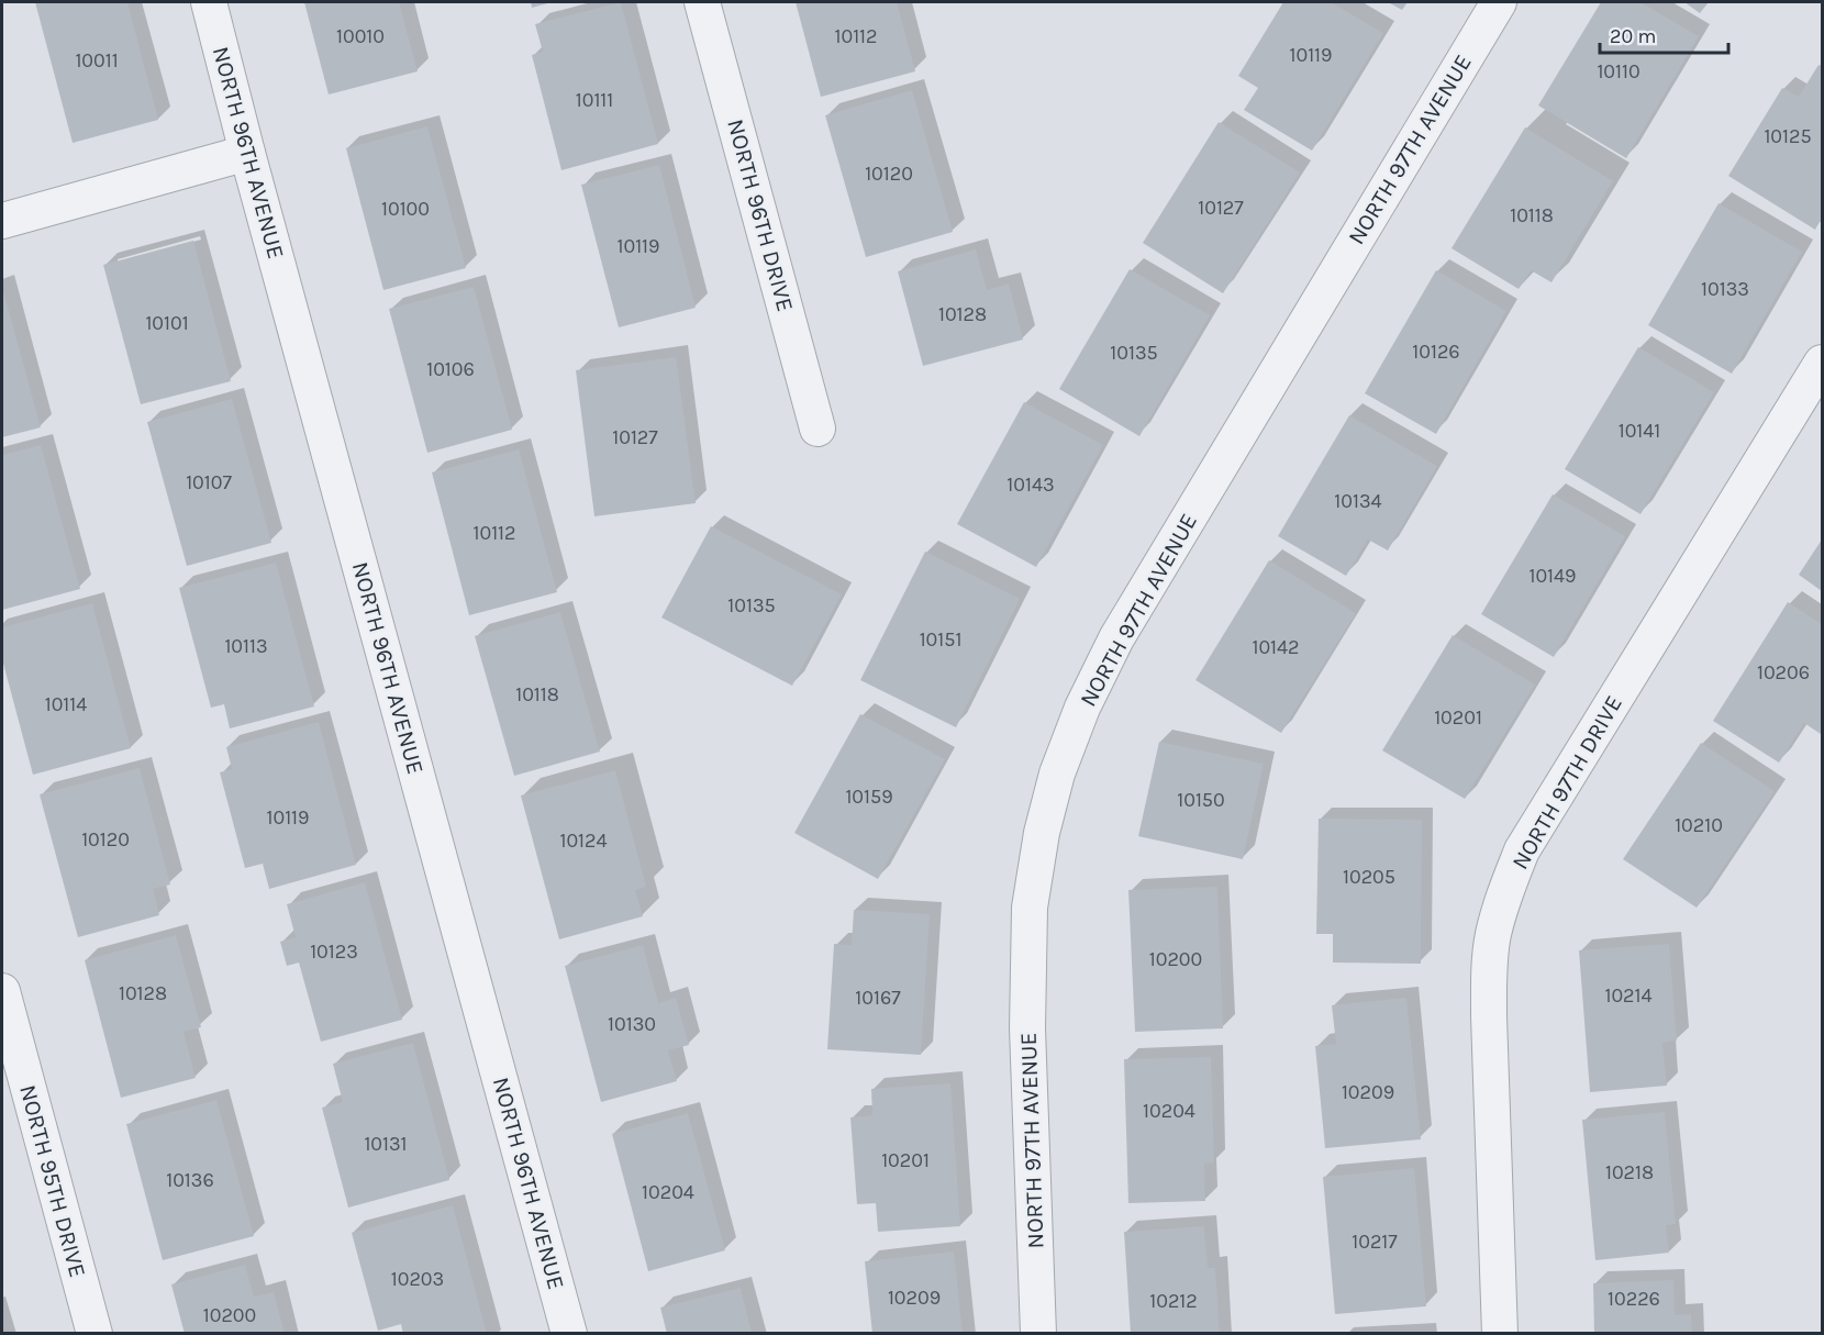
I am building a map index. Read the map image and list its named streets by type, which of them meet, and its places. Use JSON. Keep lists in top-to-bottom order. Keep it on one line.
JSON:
{"streets":{"street":["NORTH 97TH AVENUE","NORTH 96TH AVENUE","NORTH 96TH DRIVE","NORTH 97TH DRIVE","NORTH 95TH DRIVE"]},"house_numbers":["10010","10112","10119","10011","10110","10111","10125","10120","10127","10100","10118","10119","10133","10128","10101","10126","10135","10106","10141","10127","10107","10143","10134","10112","10149","10135","10151","10113","10142","10206","10118","10114","10201","10159","10150","10119","10210","10120","10124","10205","10123","10200","10128","10214","10167","10130","10209","10204","10131","10201","10218","10136","10204","10217","10203","10209","10226","10212","10200"],"scale_bar":"20 m"}
